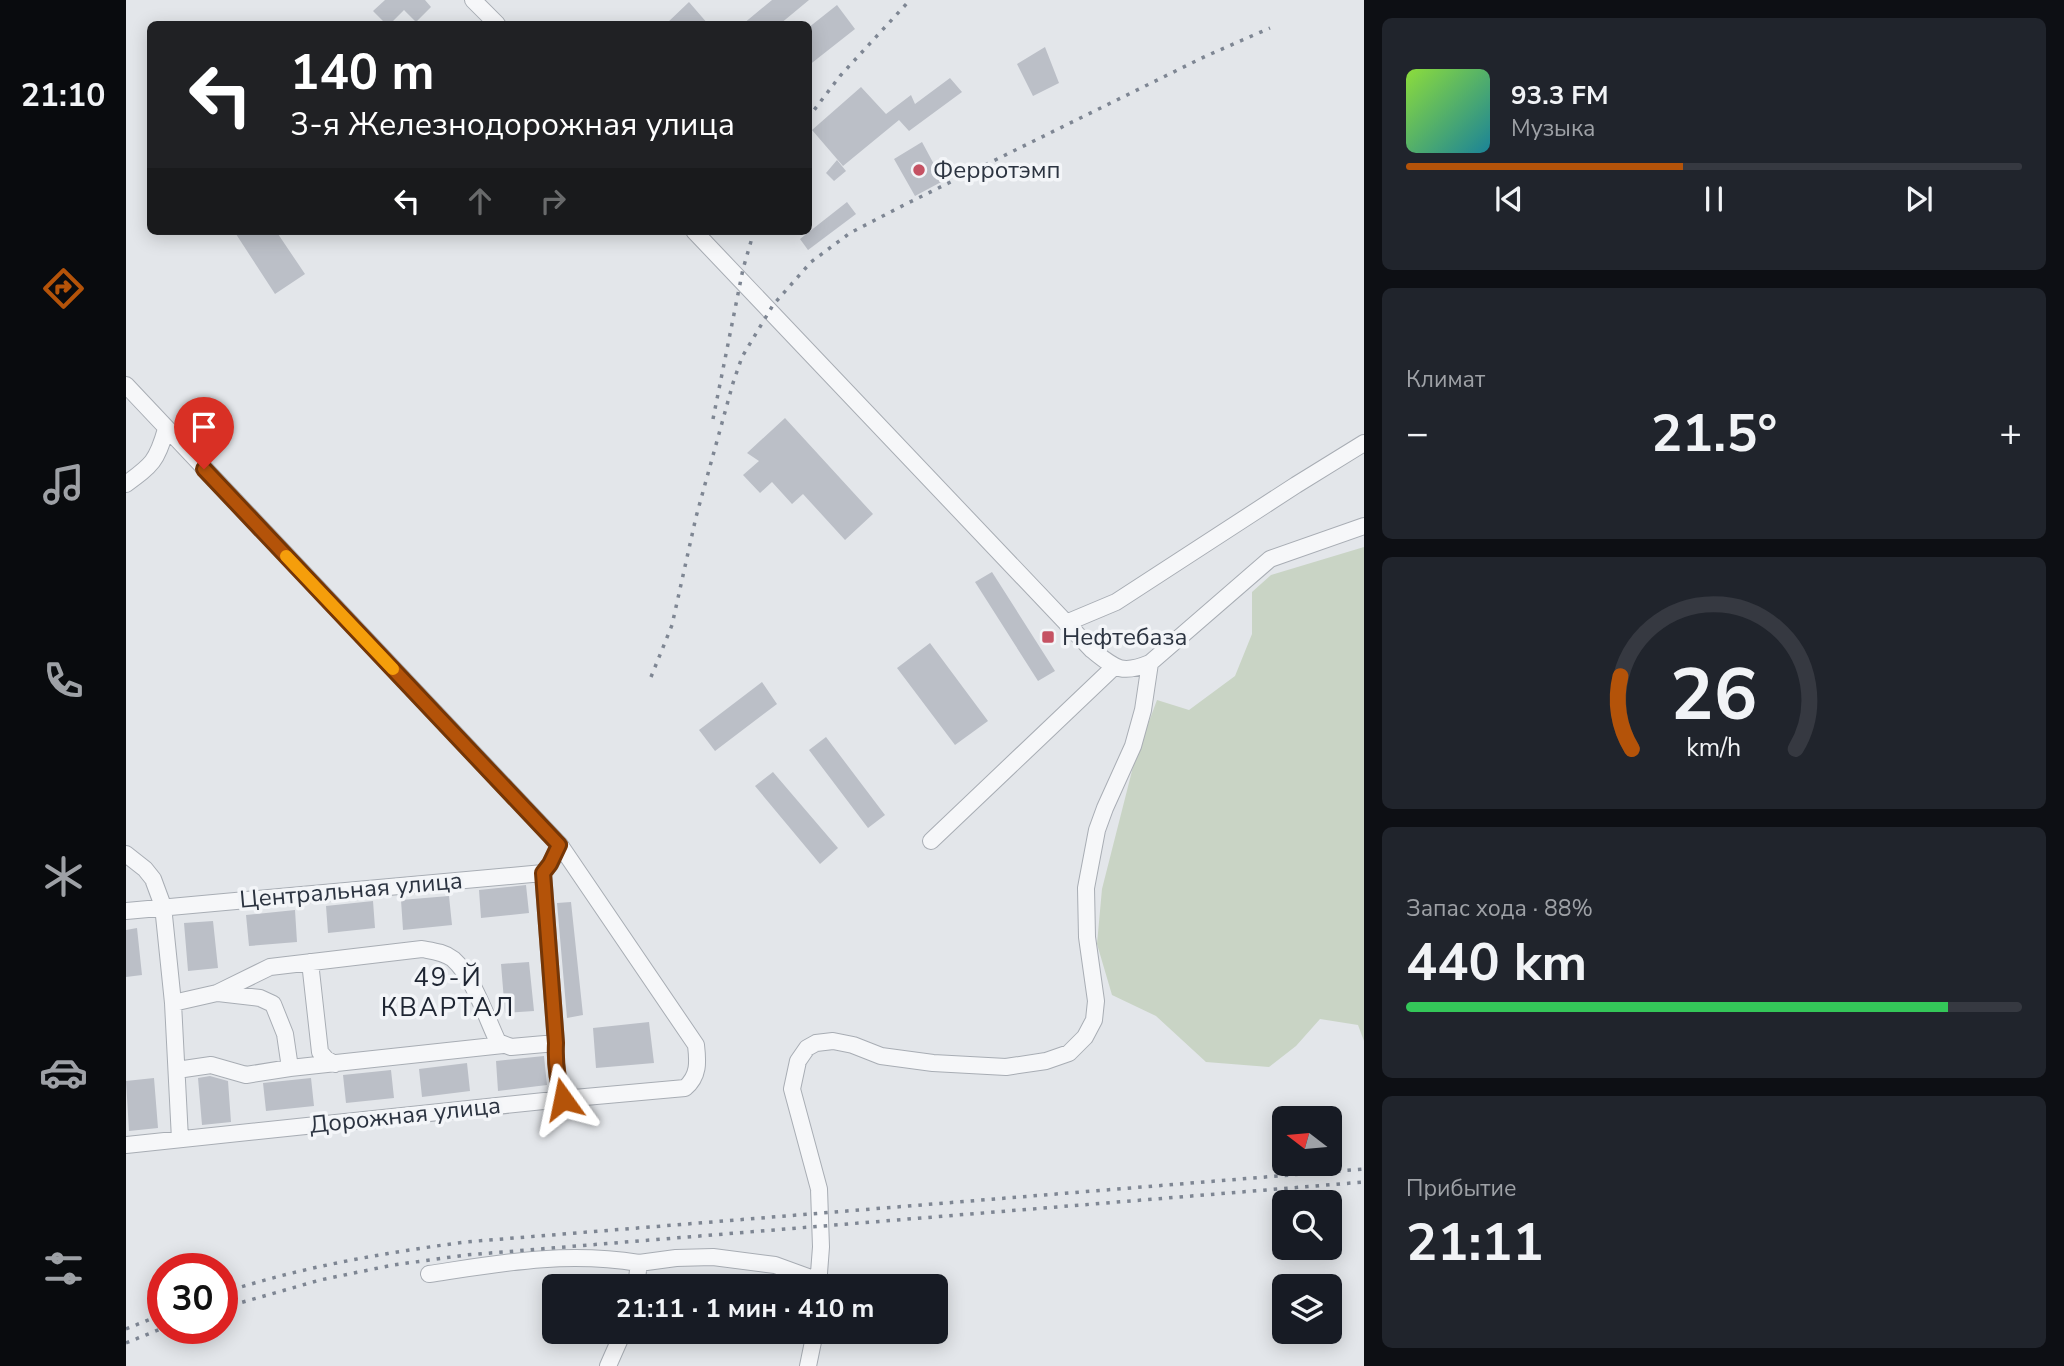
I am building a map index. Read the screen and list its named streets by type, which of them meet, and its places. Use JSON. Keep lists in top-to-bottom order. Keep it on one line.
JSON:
{"streets":{"street":["Центральная улица","Дорожная улица"]},"districts":["49-Й КВАРТАЛ"],"places":{"other":["Ферротэмп"],"transit":["Нефтебаза"]},"north":"left","page":{"tabs":"21:10","turn":["140 m","3-я Железнодорожная улица"],"song":["93.3 FM","Музыка"],"tile":["Климат",["Запас хода · 88%","440 km"],["Прибытие","21:11"]],"heat":["−","21.5°","+"],"limit":"30","trip":"21:11 · 1 мин · 410 m","gauge":["26","km/h"]}}
